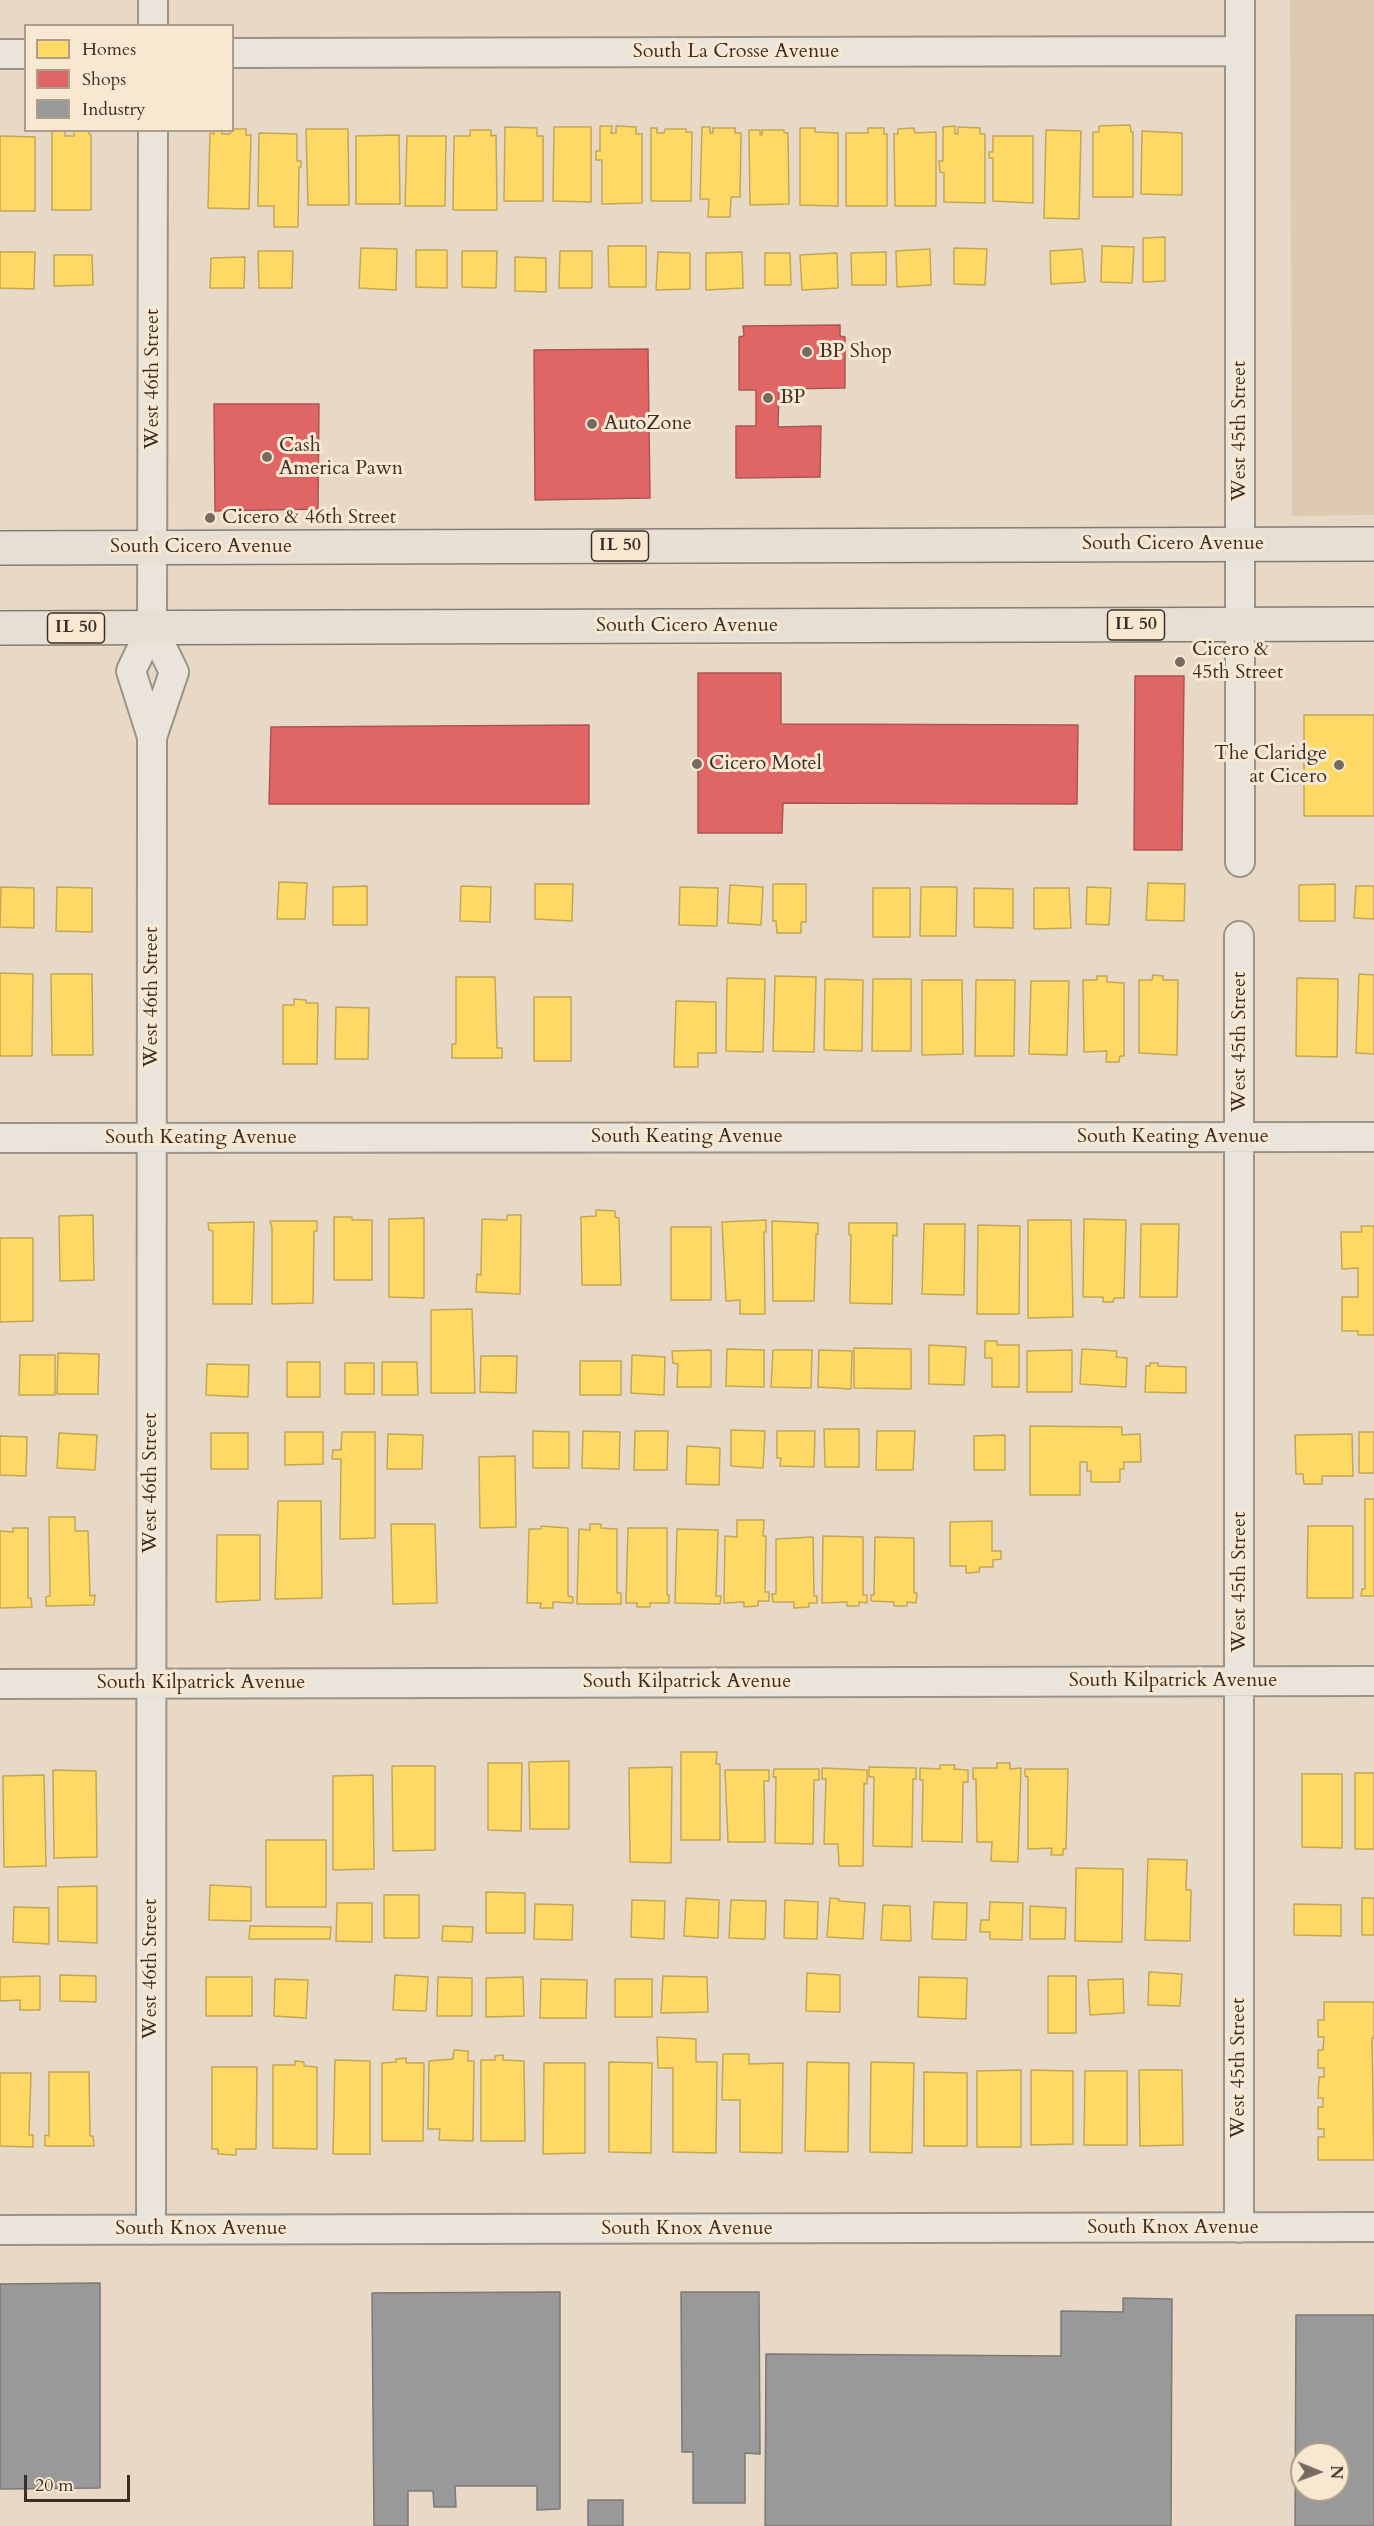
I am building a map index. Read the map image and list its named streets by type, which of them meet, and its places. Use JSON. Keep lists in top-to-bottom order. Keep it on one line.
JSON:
{"streets":{"main road":["South Cicero Avenue","IL 50"],"street":["South La Crosse Avenue","West 46th Street","West 45th Street","South Keating Avenue","South Kilpatrick Avenue","South Knox Avenue"]},"crossings":[["South La Crosse Avenue","West 45th Street"],["West 46th Street","South Cicero Avenue"],["West 46th Street","South Keating Avenue"],["West 46th Street","South Kilpatrick Avenue"],["West 46th Street","South Knox Avenue"],["West 45th Street","South Cicero Avenue"],["West 45th Street","South Keating Avenue"],["West 45th Street","South Kilpatrick Avenue"],["West 45th Street","South Knox Avenue"]],"places":["BP Shop","BP","AutoZone","Cash America Pawn","Cicero & 46th Street","Cicero & 45th Street","Cicero Motel","The Claridge at Cicero"],"legend":["Homes","Shops","Industry"],"scale_bar":"20 m","north":"right"}
